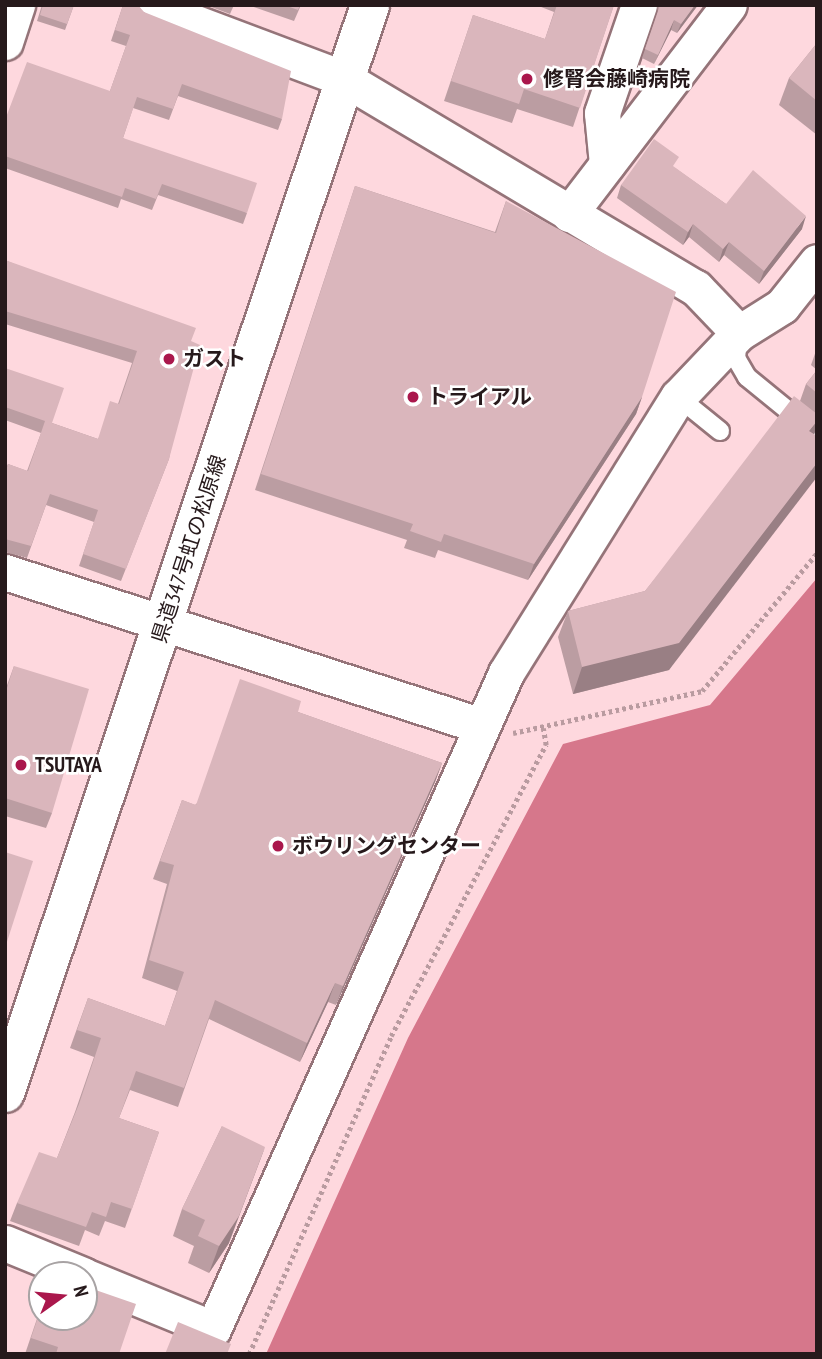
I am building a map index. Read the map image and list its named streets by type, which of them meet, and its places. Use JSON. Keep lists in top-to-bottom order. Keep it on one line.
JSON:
{"streets":{"main road":["県道347号虹の松原線"]},"places":["修腎会藤崎病院","ガスト","トライアル","TSUTAYA","ボウリングセンター"],"north":"right"}
